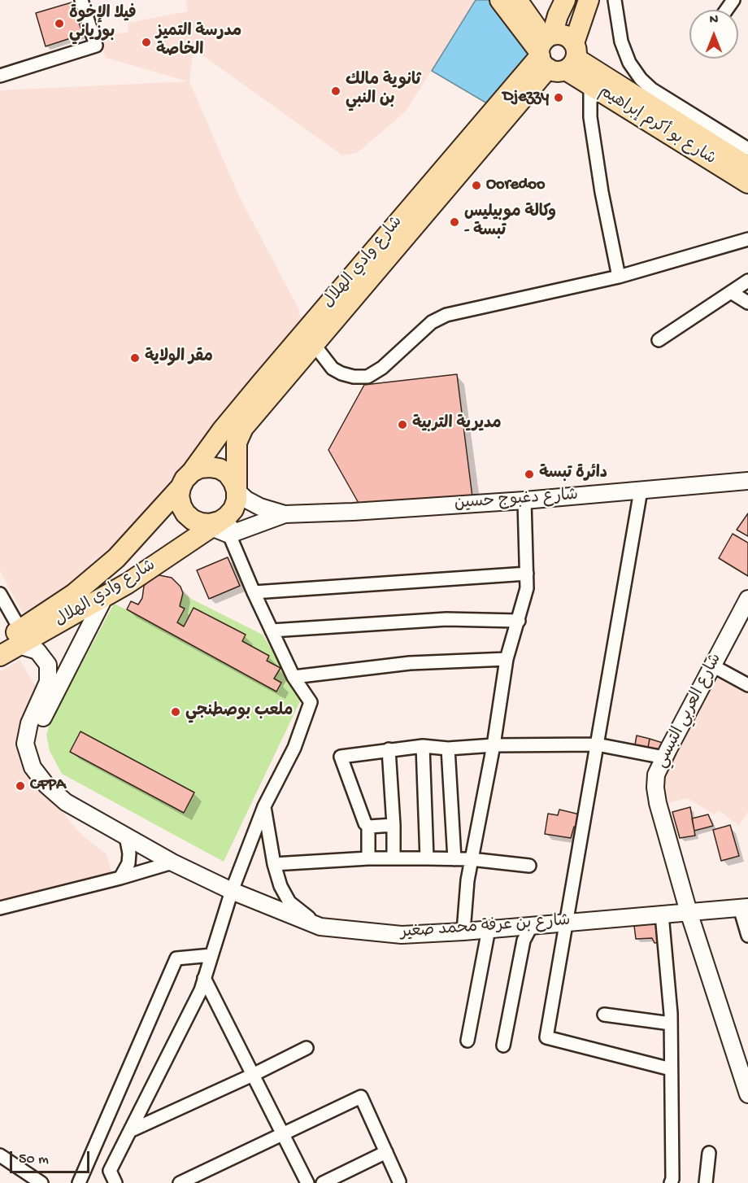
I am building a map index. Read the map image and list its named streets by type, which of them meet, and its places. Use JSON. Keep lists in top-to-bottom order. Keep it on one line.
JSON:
{"streets":{"main road":["شارع بو أكرم إبراهيم","شارع وادي الهلال"],"street":["شارع دغبوج حسين","شارع العربي التبسي","شارع بن عرفة محمد صغير"]},"crossings":[["شارع بو أكرم إبراهيم","شارع وادي الهلال"],["شارع وادي الهلال","شارع بن عرفة محمد صغير"],["شارع العربي التبسي","شارع بن عرفة محمد صغير"]],"places":["فيلا الإخوة بوزياني","مدرسة التميز الخاصة","ثانوية مالك بن النبي","Djezzy","Ooredoo","وكالة موبيليس - تبسة","مقر الولاية","مديرية التربية","دائرة تبسة","ملعب بوصطنجي","CFPA"],"scale_bar":"50 m","north":"top"}
